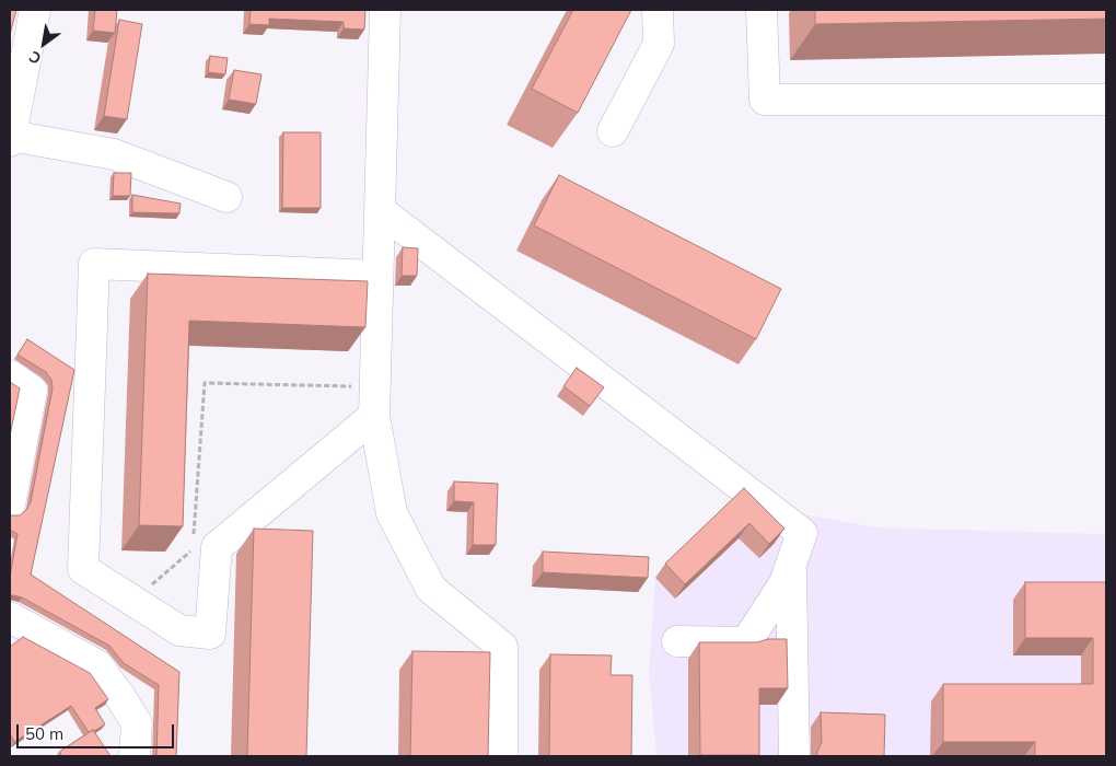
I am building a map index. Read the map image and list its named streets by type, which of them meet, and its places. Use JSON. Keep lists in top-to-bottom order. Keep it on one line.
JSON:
{"scale_bar":"50 m","north":"bottom left"}
